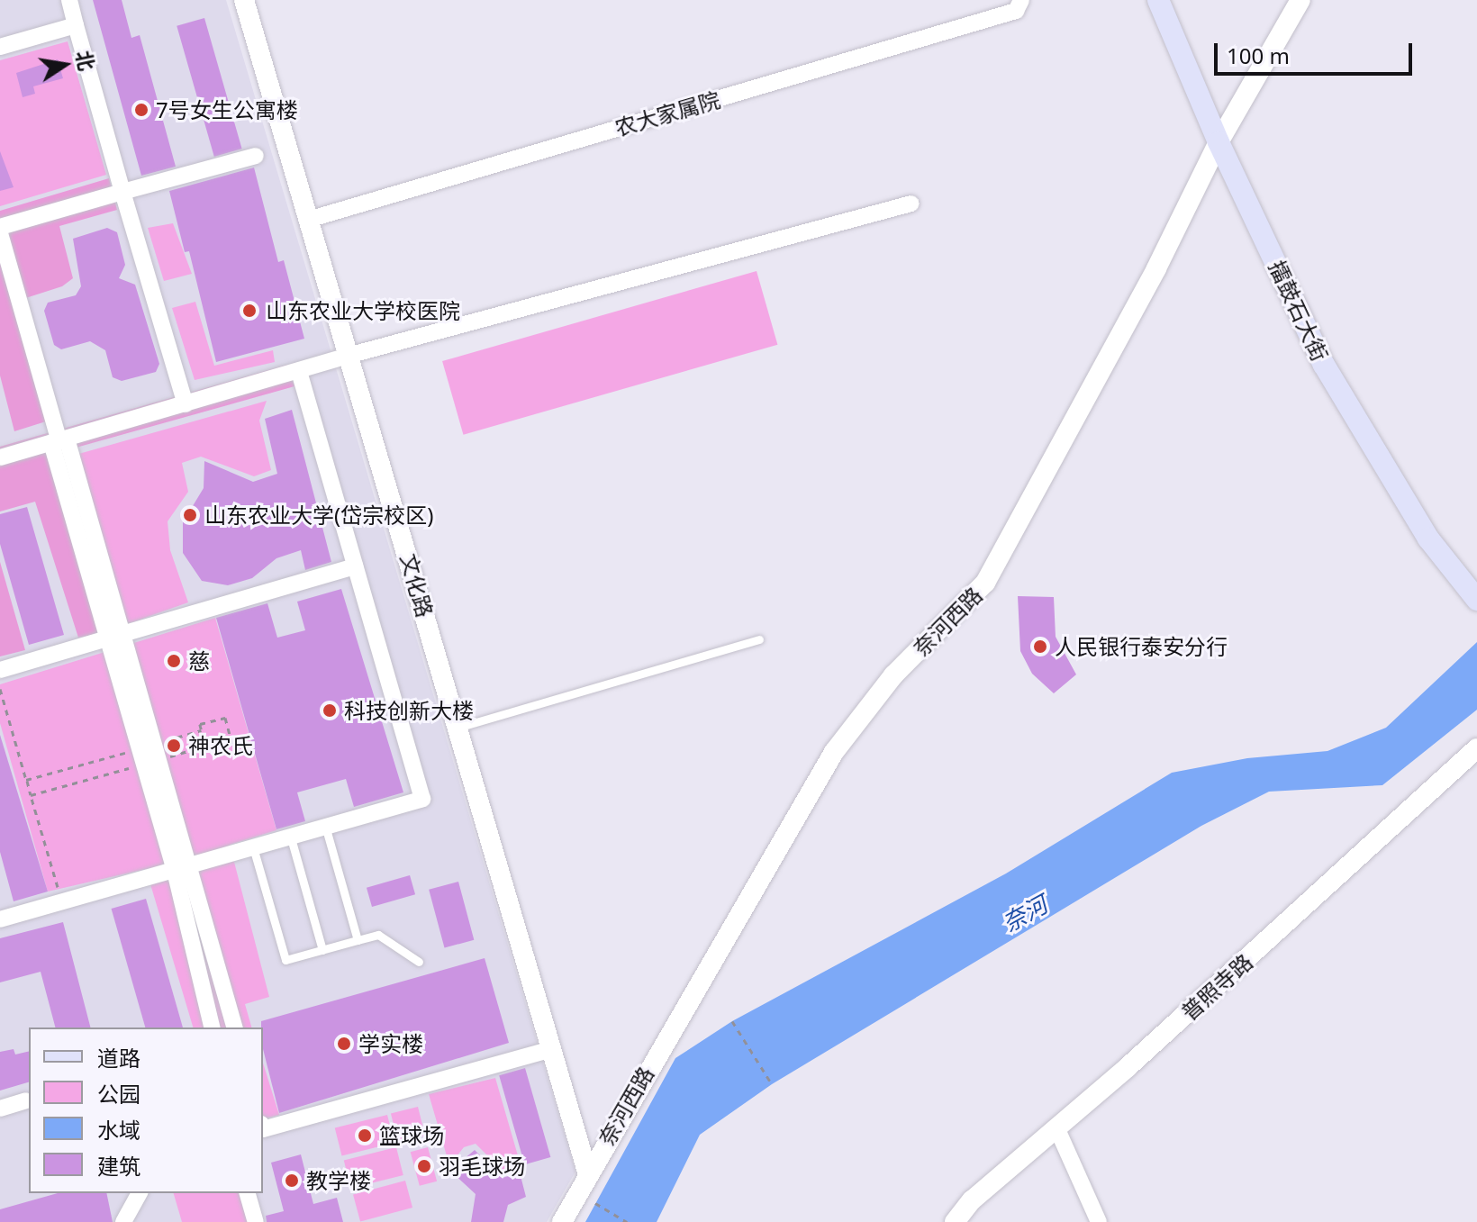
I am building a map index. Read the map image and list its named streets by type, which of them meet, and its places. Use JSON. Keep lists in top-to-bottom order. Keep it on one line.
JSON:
{"streets":{"main road":["擂鼓石大街"],"street":["农大家属院","文化路","奈河西路","普照寺路"]},"crossings":[["农大家属院","文化路"],["擂鼓石大街","奈河西路"],["文化路","奈河西路"]],"water":["奈河"],"places":["7号女生公寓楼","山东农业大学校医院","山东农业大学(岱宗校区)","人民银行泰安分行","慈","科技创新大楼","神农氏","学实楼","篮球场","羽毛球场","教学楼"],"legend":["道路","公园","水域","建筑"],"scale_bar":"100 m","north":"right"}
